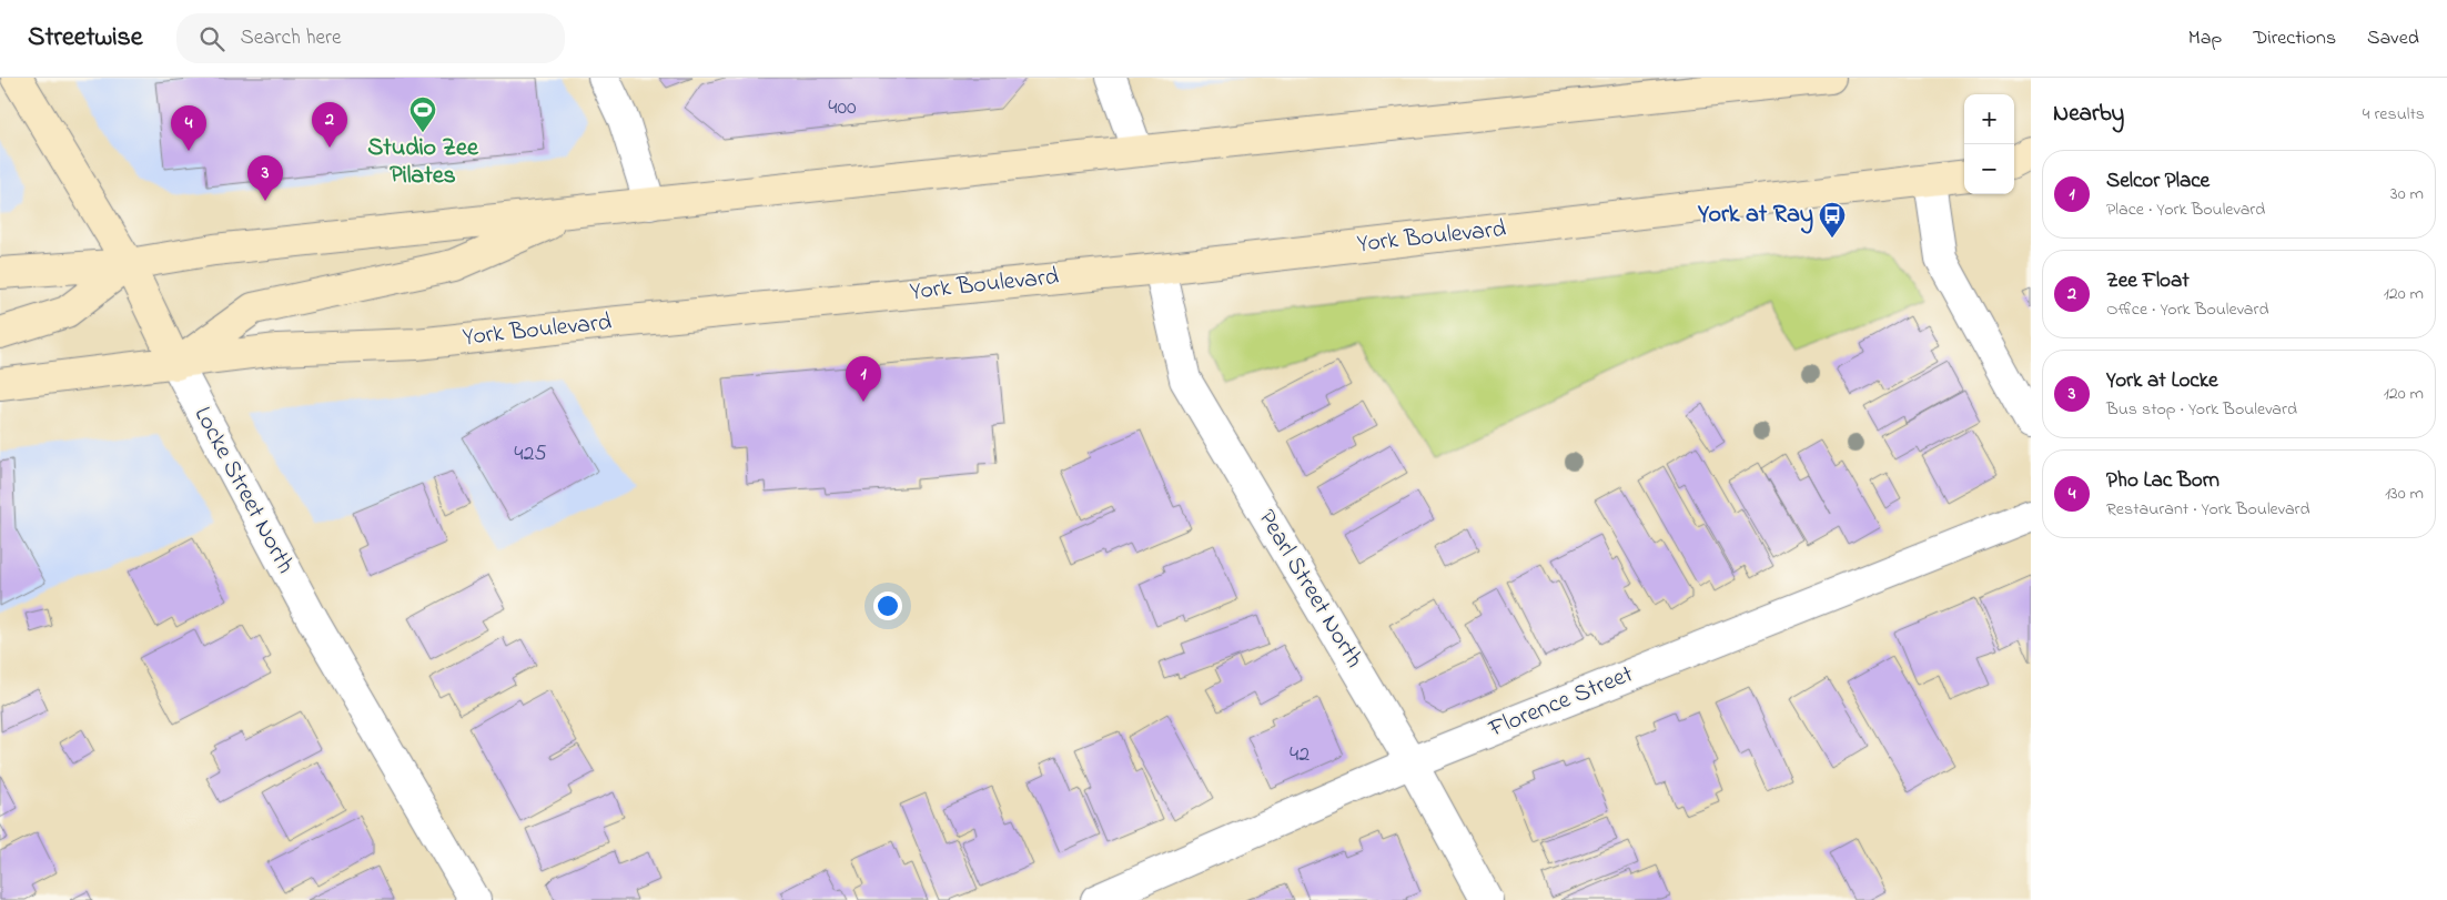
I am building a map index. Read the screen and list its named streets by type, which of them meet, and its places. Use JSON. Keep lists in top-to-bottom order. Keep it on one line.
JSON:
{"streets":{"main road":["York Boulevard","Locke Street North"],"street":["Pearl Street North","Florence Street"]},"crossings":[["York Boulevard","Locke Street North"],["York Boulevard","Pearl Street North"],["Pearl Street North","Florence Street"]],"places":{"sports":["Studio Zee Pilates"],"bus stop":["York at Ray"]},"house_numbers":["400","425","42"],"page":{"header":"Streetwise","search":"Search here","nav":["Map","Directions","Saved"],"heading":["Nearby","4 results"],"map_buttons":["+","−"],"pins":["2","4","3","1"],"list":[{"mark":"1","name":"Selcor Place","note":"Place · York Boulevard","value":"30 m"},{"mark":"2","name":"Zee Float","note":"Office · York Boulevard","value":"120 m"},{"mark":"3","name":"York at Locke","note":"Bus stop · York Boulevard","value":"120 m"},{"mark":"4","name":"Pho Lac Born","note":"Restaurant · York Boulevard","value":"130 m"}]}}
